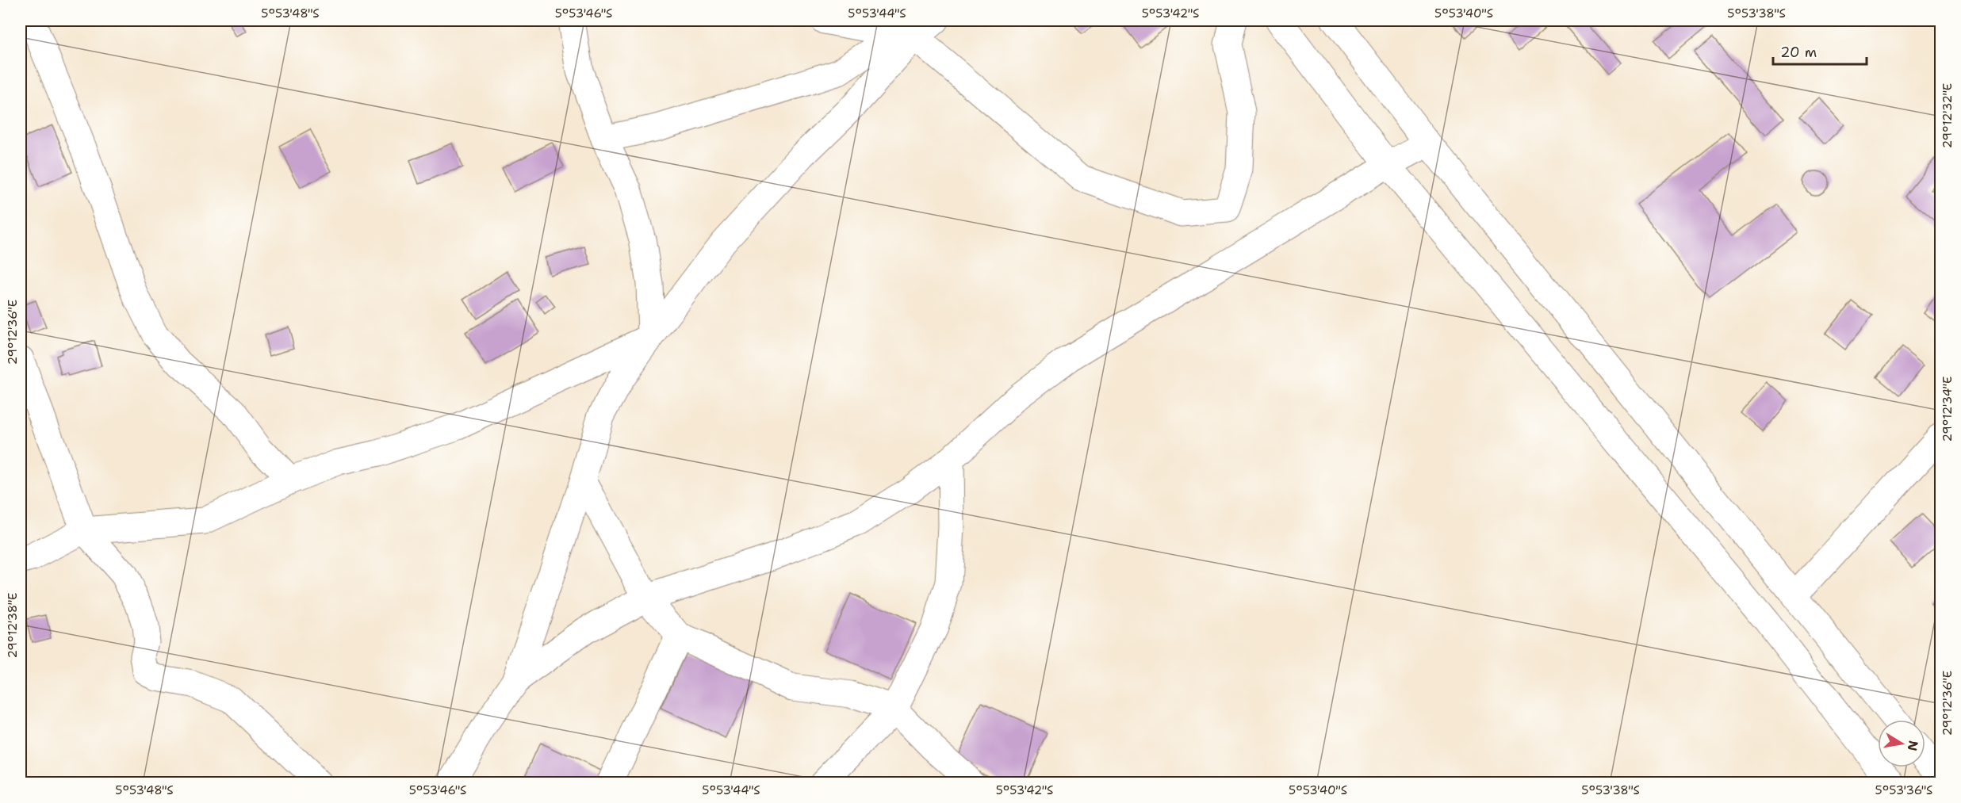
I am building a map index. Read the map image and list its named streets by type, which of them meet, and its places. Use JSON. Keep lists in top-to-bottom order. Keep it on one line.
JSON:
{"scale_bar":"20 m","north":"right","coordinates":["5°53'48\"S","5°53'46\"S","5°53'44\"S","5°53'42\"S","5°53'40\"S","5°53'38\"S","29°12'32\"E","29°12'36\"E","29°12'34\"E","29°12'38\"E","5°53'36\"S"]}
